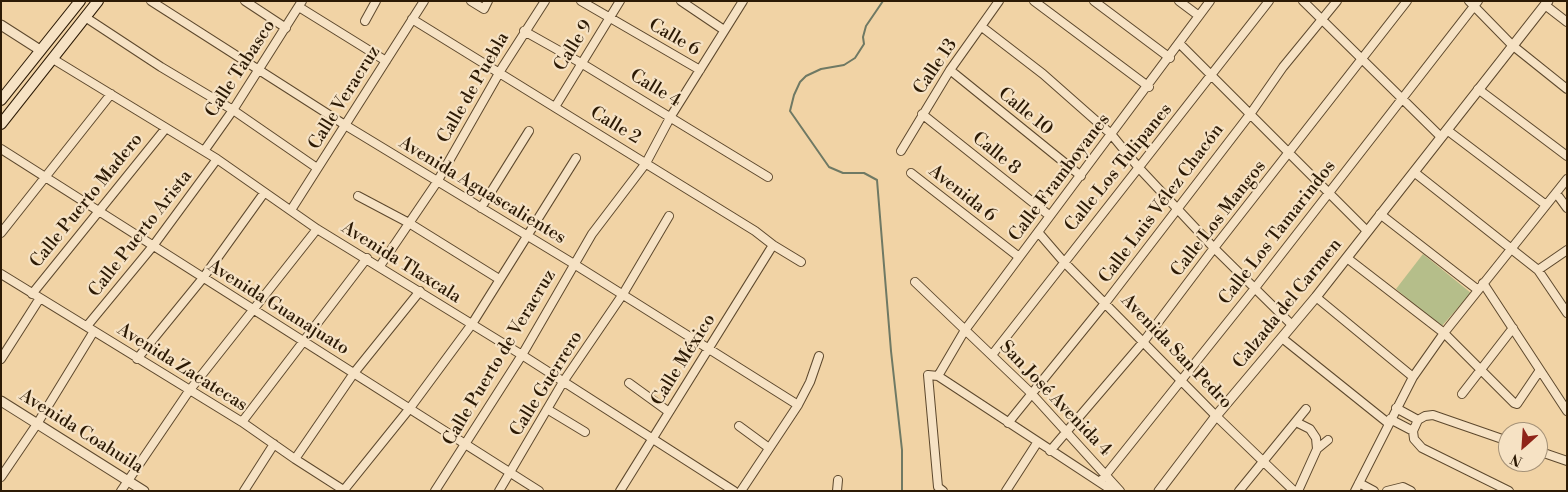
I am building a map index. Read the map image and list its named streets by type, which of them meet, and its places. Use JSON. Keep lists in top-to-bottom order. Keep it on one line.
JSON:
{"streets":{"street":["Calle 6","Calle 9","Calle 13","Calle Tabasco","Calle de Puebla","Calle 4","Calle Veracruz","Calle 10","Calle 2","Calle 8","Calle Los Tulipanes","Calle Framboyanes","Avenida Aguascalientes","Avenida 6","Calle Puerto Madero","Calle Luis Vélez Chacón","Calle Los Mangos","Calle Los Tamarindos","Calle Puerto Arista","Avenida Tlaxcala","Calzada del Carmen","Avenida Guanajuato","Avenida San Pedro","Calle Puerto de Veracruz","Calle México","Avenida Zacatecas","Calle Guerrero","San José Avenida 4","Avenida Coahuila"]},"crossings":[["Calle 6","Calle 9"],["Calle 6","Calle Puerto de Veracruz"],["Calle 9","Calle 4"],["Calle 9","Calle 2"],["Calle 13","Calle 10"],["Calle 13","Calle 8"],["Calle Tabasco","Avenida Aguascalientes"],["Calle Tabasco","Avenida Tlaxcala"],["Calle de Puebla","Calle 4"],["Calle de Puebla","Calle 2"],["Calle de Puebla","Avenida Aguascalientes"],["Calle de Puebla","Avenida Tlaxcala"],["Calle 4","Calle Puerto de Veracruz"],["Calle Veracruz","Calle 2"],["Calle Veracruz","Avenida Aguascalientes"],["Calle Veracruz","Avenida Tlaxcala"],["Calle 10","Calle Framboyanes"],["Calle 2","Calle Puerto de Veracruz"],["Calle 2","Calle México"],["Calle 8","Calle Framboyanes"],["Calle Los Tulipanes","Avenida San Pedro"],["Calle Los Tulipanes","San José Avenida 4"],["Calle Framboyanes","Avenida 6"],["Calle Framboyanes","Avenida San Pedro"],["Calle Framboyanes","San José Avenida 4"],["Avenida Aguascalientes","Calle Puerto de Veracruz"],["Avenida Aguascalientes","Calle México"],["Avenida Aguascalientes","Calle Guerrero"],["Calle Puerto Madero","Avenida Tlaxcala"],["Calle Puerto Madero","Avenida Guanajuato"],["Calle Puerto Madero","Avenida Zacatecas"],["Calle Luis Vélez Chacón","Avenida San Pedro"],["Calle Luis Vélez Chacón","San José Avenida 4"],["Calle Los Mangos","Avenida San Pedro"],["Calle Los Mangos","San José Avenida 4"],["Calle Los Tamarindos","Avenida San Pedro"],["Calle Los Tamarindos","San José Avenida 4"],["Calle Puerto Arista","Avenida Tlaxcala"],["Calle Puerto Arista","Avenida Guanajuato"],["Calle Puerto Arista","Avenida Zacatecas"],["Avenida Tlaxcala","Calle Puerto de Veracruz"],["Avenida Tlaxcala","Calle México"],["Avenida Tlaxcala","Calle Guerrero"],["Calzada del Carmen","Avenida San Pedro"],["Avenida Guanajuato","Calle Puerto de Veracruz"],["Avenida Guanajuato","Calle Guerrero"]],"north":"bottom left"}
